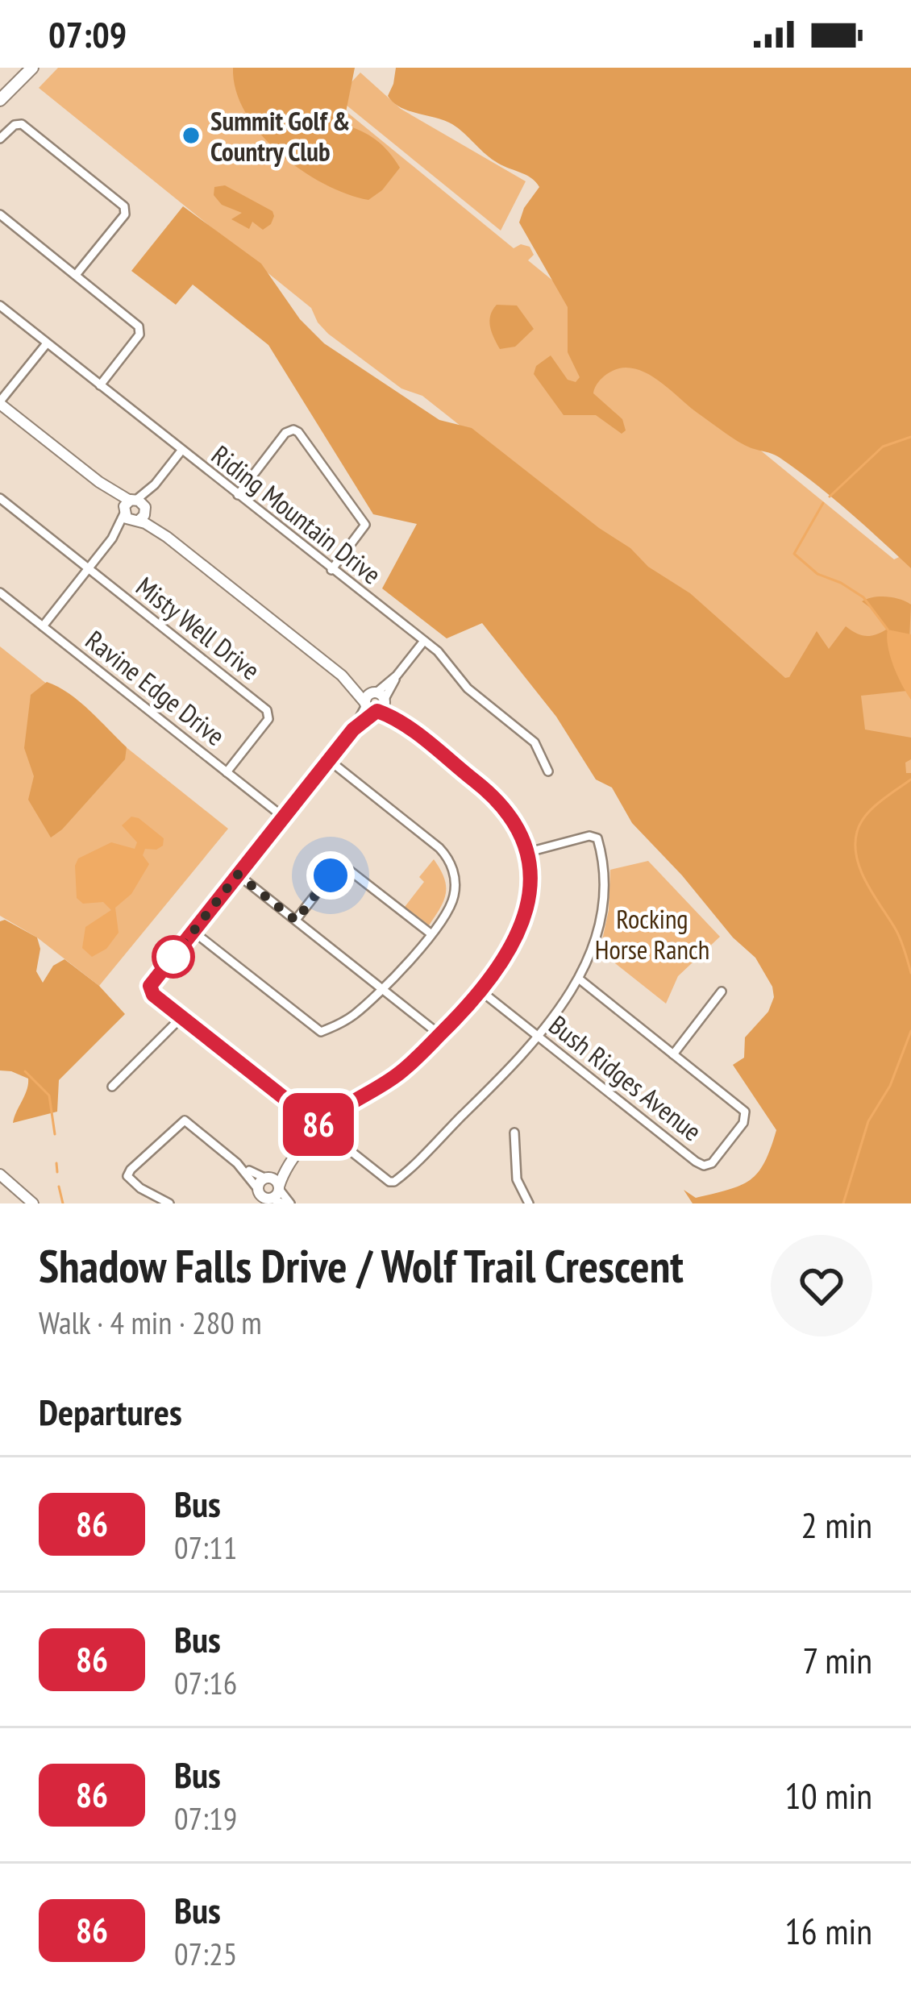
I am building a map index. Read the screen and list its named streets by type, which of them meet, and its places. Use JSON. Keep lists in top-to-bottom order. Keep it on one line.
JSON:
{"streets":{"street":["Riding Mountain Drive","Misty Well Drive","Ravine Edge Drive","Bush Ridges Avenue"]},"crossings":[["Misty Well Drive","Ravine Edge Drive"]],"parks":["Rocking Horse Ranch"],"places":["Summit Golf & Country Club"],"lines":["bus line 86"],"page":{"status":"07:09","on_map":"86","heading":[["Shadow Falls Drive / Wolf Trail Crescent","Walk · 4 min · 280 m"],"Departures"],"list":[{"mark":"86","name":"Bus","note":"07:11","value":"2 min"},{"mark":"86","name":"Bus","note":"07:16","value":"7 min"},{"mark":"86","name":"Bus","note":"07:19","value":"10 min"},{"mark":"86","name":"Bus","note":"07:25","value":"16 min"}]}}
